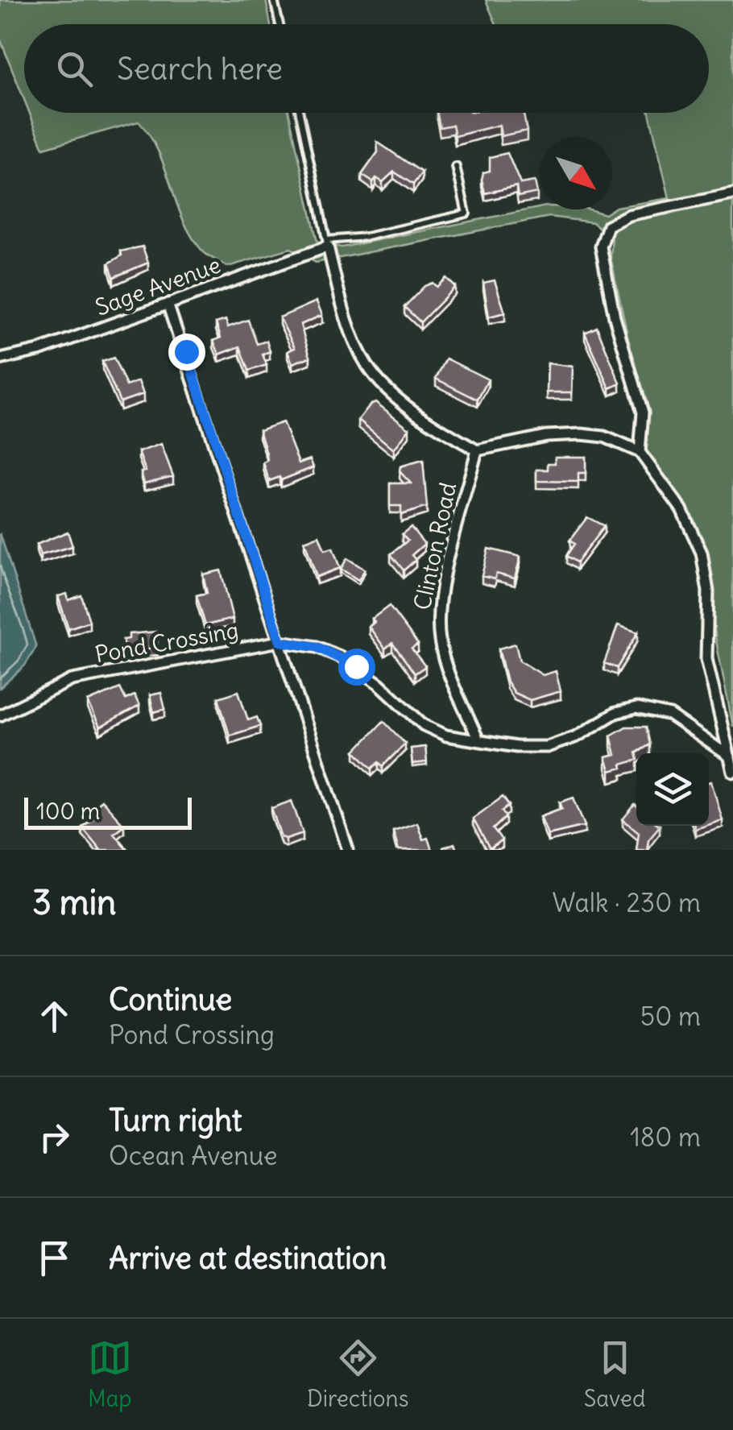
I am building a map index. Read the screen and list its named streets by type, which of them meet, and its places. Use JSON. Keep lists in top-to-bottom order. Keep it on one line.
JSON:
{"streets":{"street":["Sage Avenue","Clinton Road","Pond Crossing"]},"crossings":[["Clinton Road","Pond Crossing"]],"scale_bar":"100 m","north":"bottom right","page":{"search":"Search here","scale":"100 m","heading":["3 min","Walk · 230 m"],"list":[["Continue","Pond Crossing","50 m"],["Turn right","Ocean Avenue","180 m"],"Arrive at destination"],"nav":["Map","Directions","Saved"]}}
